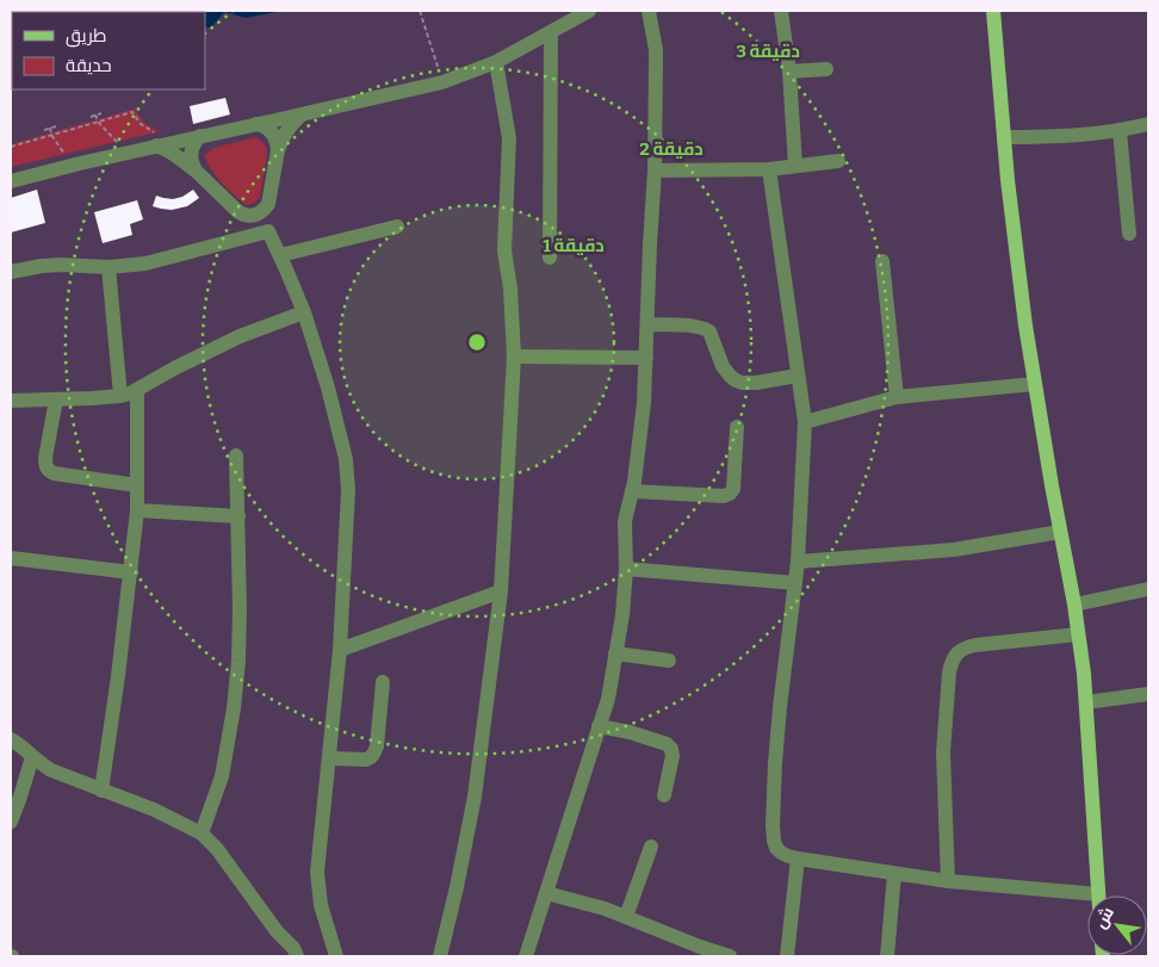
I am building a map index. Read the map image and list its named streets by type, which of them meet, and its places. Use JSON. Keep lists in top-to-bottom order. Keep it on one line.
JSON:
{"legend":["طريق","حديقة"],"north":"top left","rings":["3 دقيقة","2 دقيقة","1 دقيقة"]}
